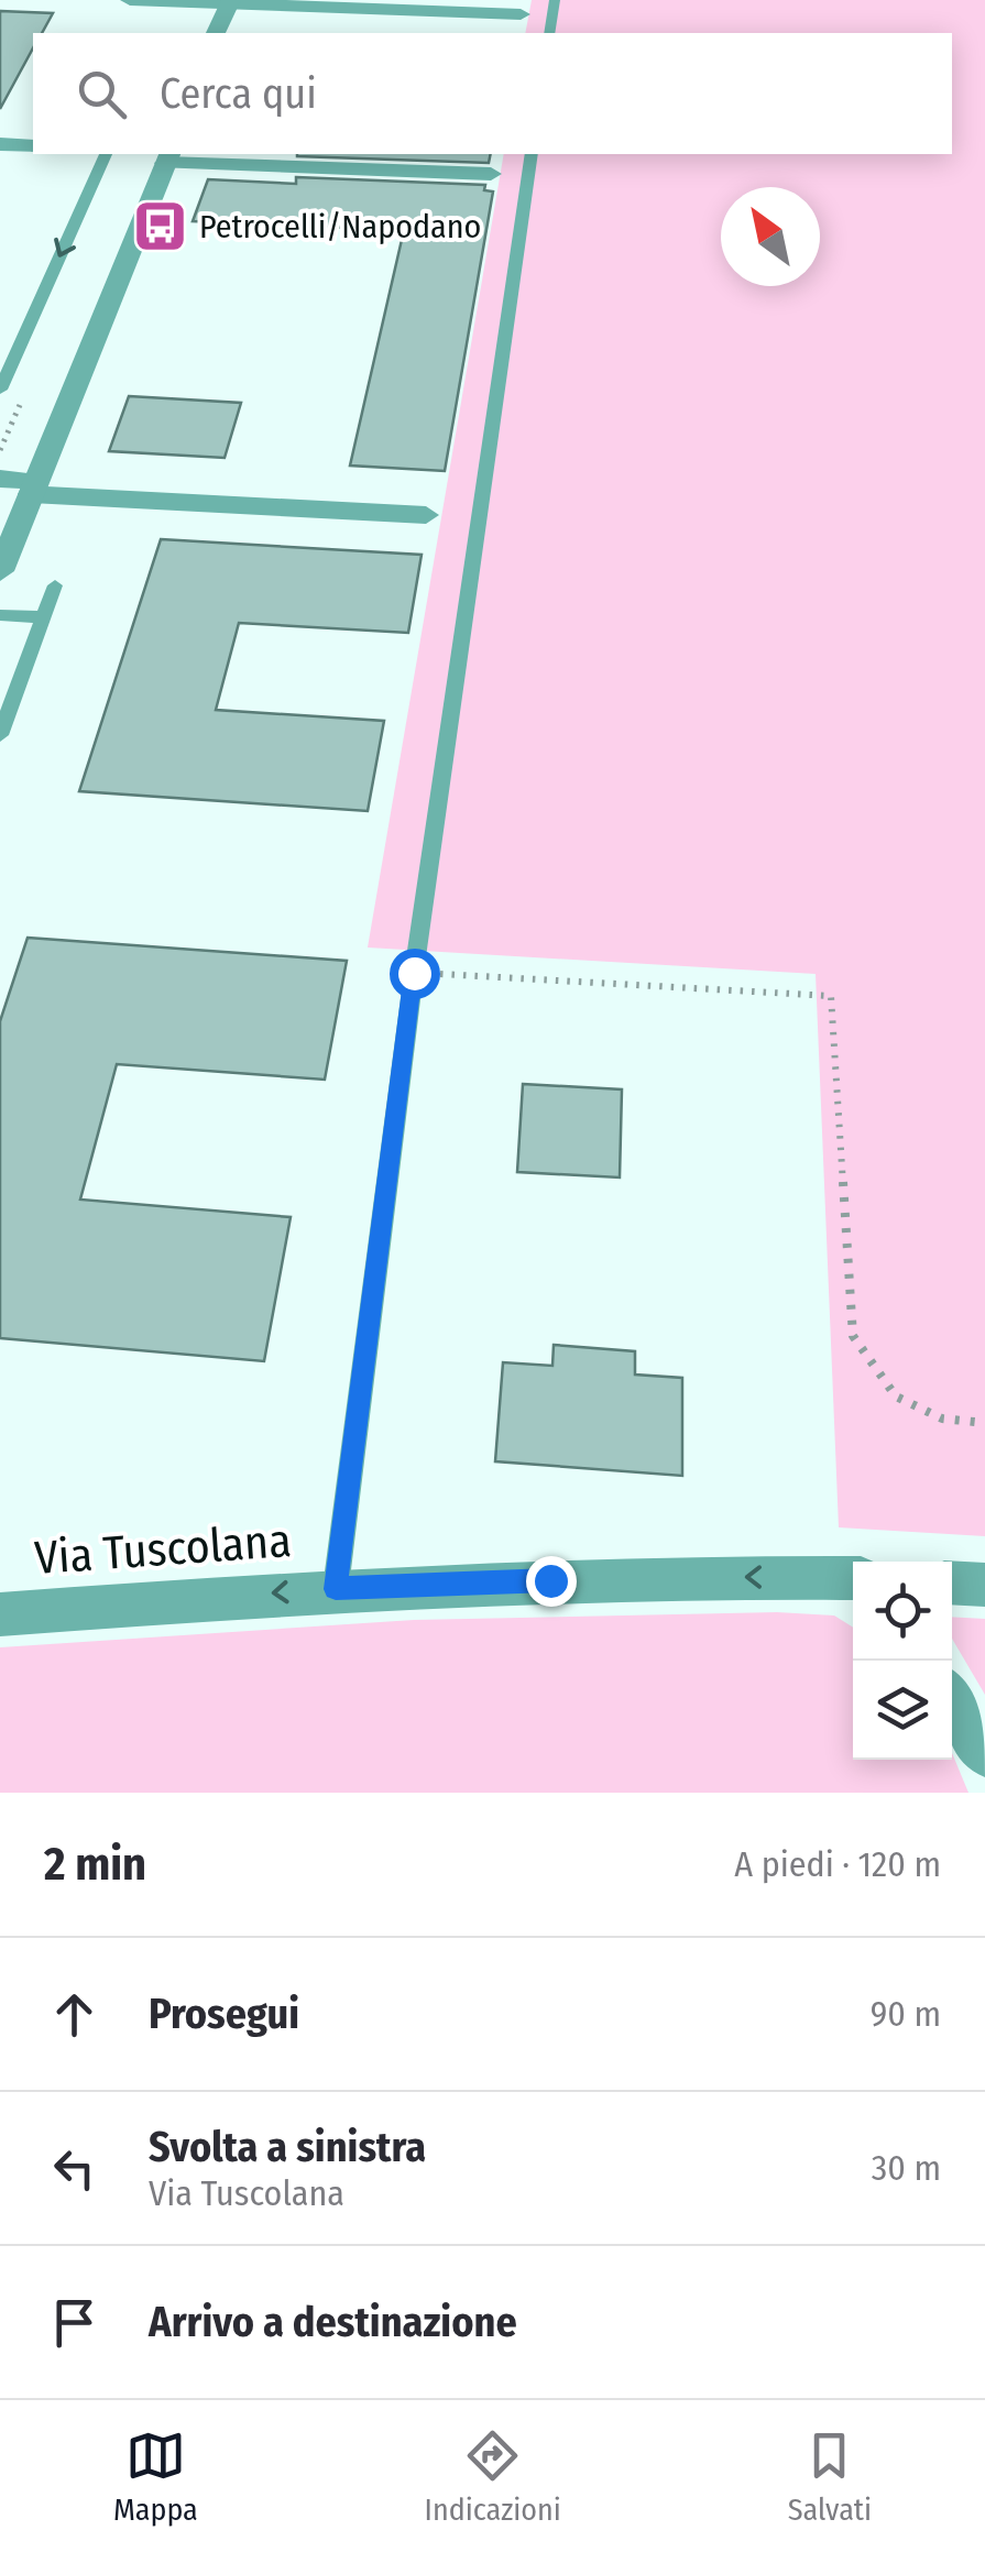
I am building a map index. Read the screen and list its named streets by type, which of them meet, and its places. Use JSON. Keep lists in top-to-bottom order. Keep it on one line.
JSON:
{"streets":{"street":["Via Tuscolana"]},"one_way":["Via Tuscolana"],"places":{"bus stop":["Petrocelli/Napodano"]},"north":"top left","page":{"search":"Cerca qui","heading":["2 min","A piedi · 120 m"],"list":[["Prosegui","90 m"],["Svolta a sinistra","Via Tuscolana","30 m"],"Arrivo a destinazione"],"nav":["Mappa","Indicazioni","Salvati"]}}
